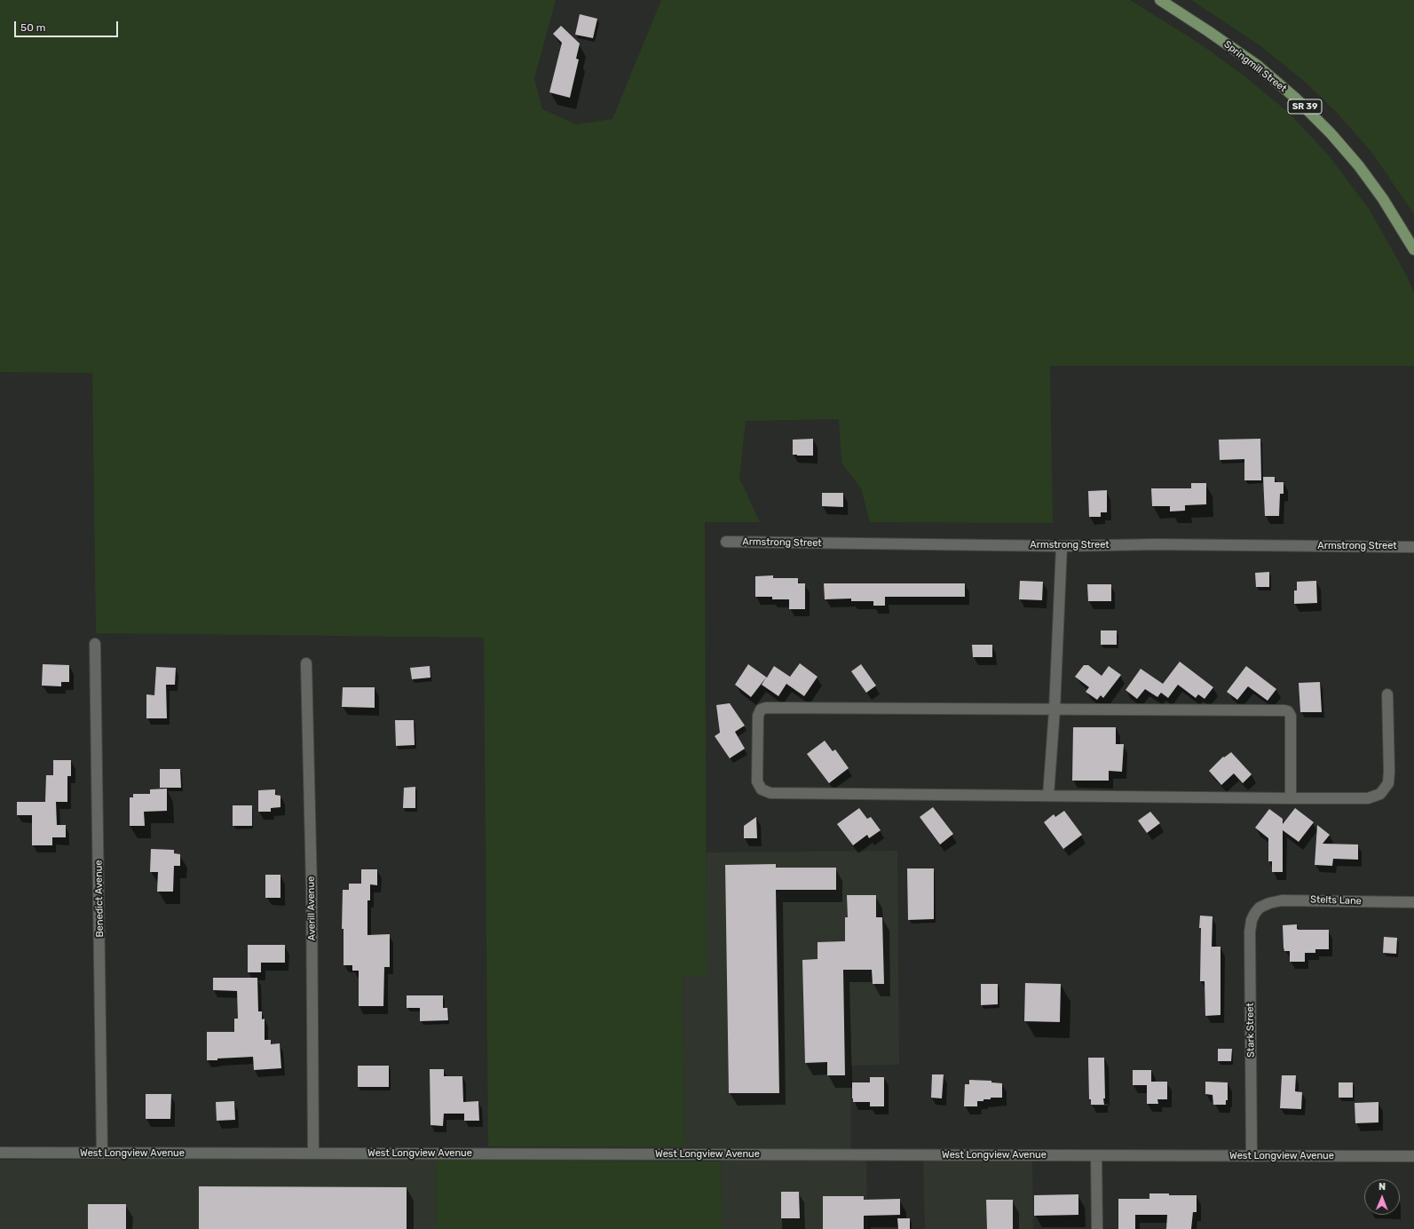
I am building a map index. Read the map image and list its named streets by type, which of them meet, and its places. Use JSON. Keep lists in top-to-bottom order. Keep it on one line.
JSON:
{"streets":{"main road":["Springmill Street","SR 39"],"street":["Armstrong Street","Benedict Avenue","Stelts Lane","Averill Avenue","Stark Street","West Longview Avenue"]},"crossings":[["Benedict Avenue","West Longview Avenue"],["Stelts Lane","Stark Street"],["Averill Avenue","West Longview Avenue"],["Stark Street","West Longview Avenue"]],"scale_bar":"50 m","north":"top"}
